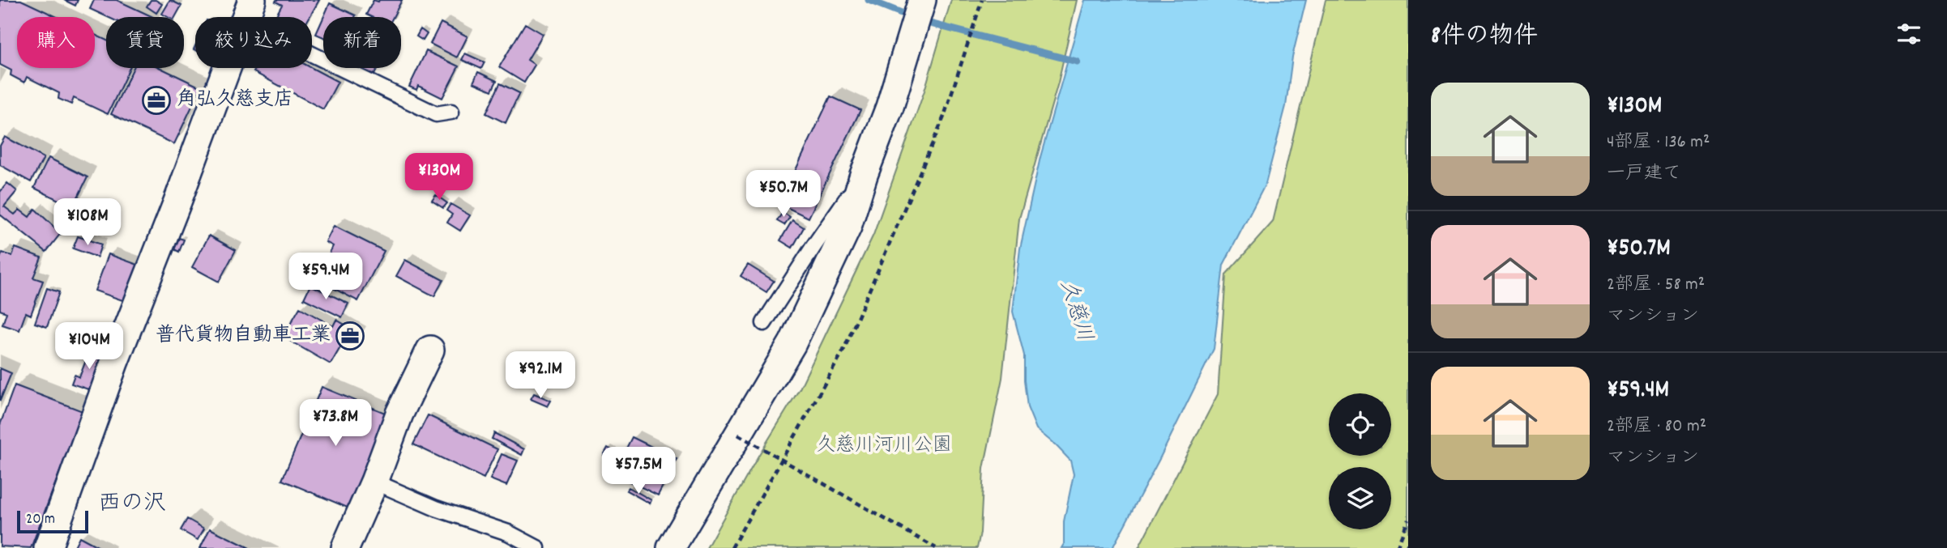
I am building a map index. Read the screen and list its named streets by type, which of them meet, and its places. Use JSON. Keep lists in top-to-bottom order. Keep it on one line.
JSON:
{"districts":["西の沢"],"water":["久慈川"],"parks":["久慈川河川公園"],"places":{"office":["角弘久慈支店","普代貨物自動車工業"]},"scale_bar":"20 m","page":{"heading":"8件の物件","chip":["購入","賃貸","絞り込み","新着"],"list":[{"name":"¥130M","note":"4部屋 · 136 m² · 一戸建て"},{"name":"¥50.7M","note":"2部屋 · 58 m² · マンション"},{"name":"¥59.4M","note":"2部屋 · 80 m² · マンション"}],"price":["¥130M","¥50.7M","¥108M","¥59.4M","¥104M","¥92.1M","¥73.8M","¥57.5M"],"scale":"20 m"}}
